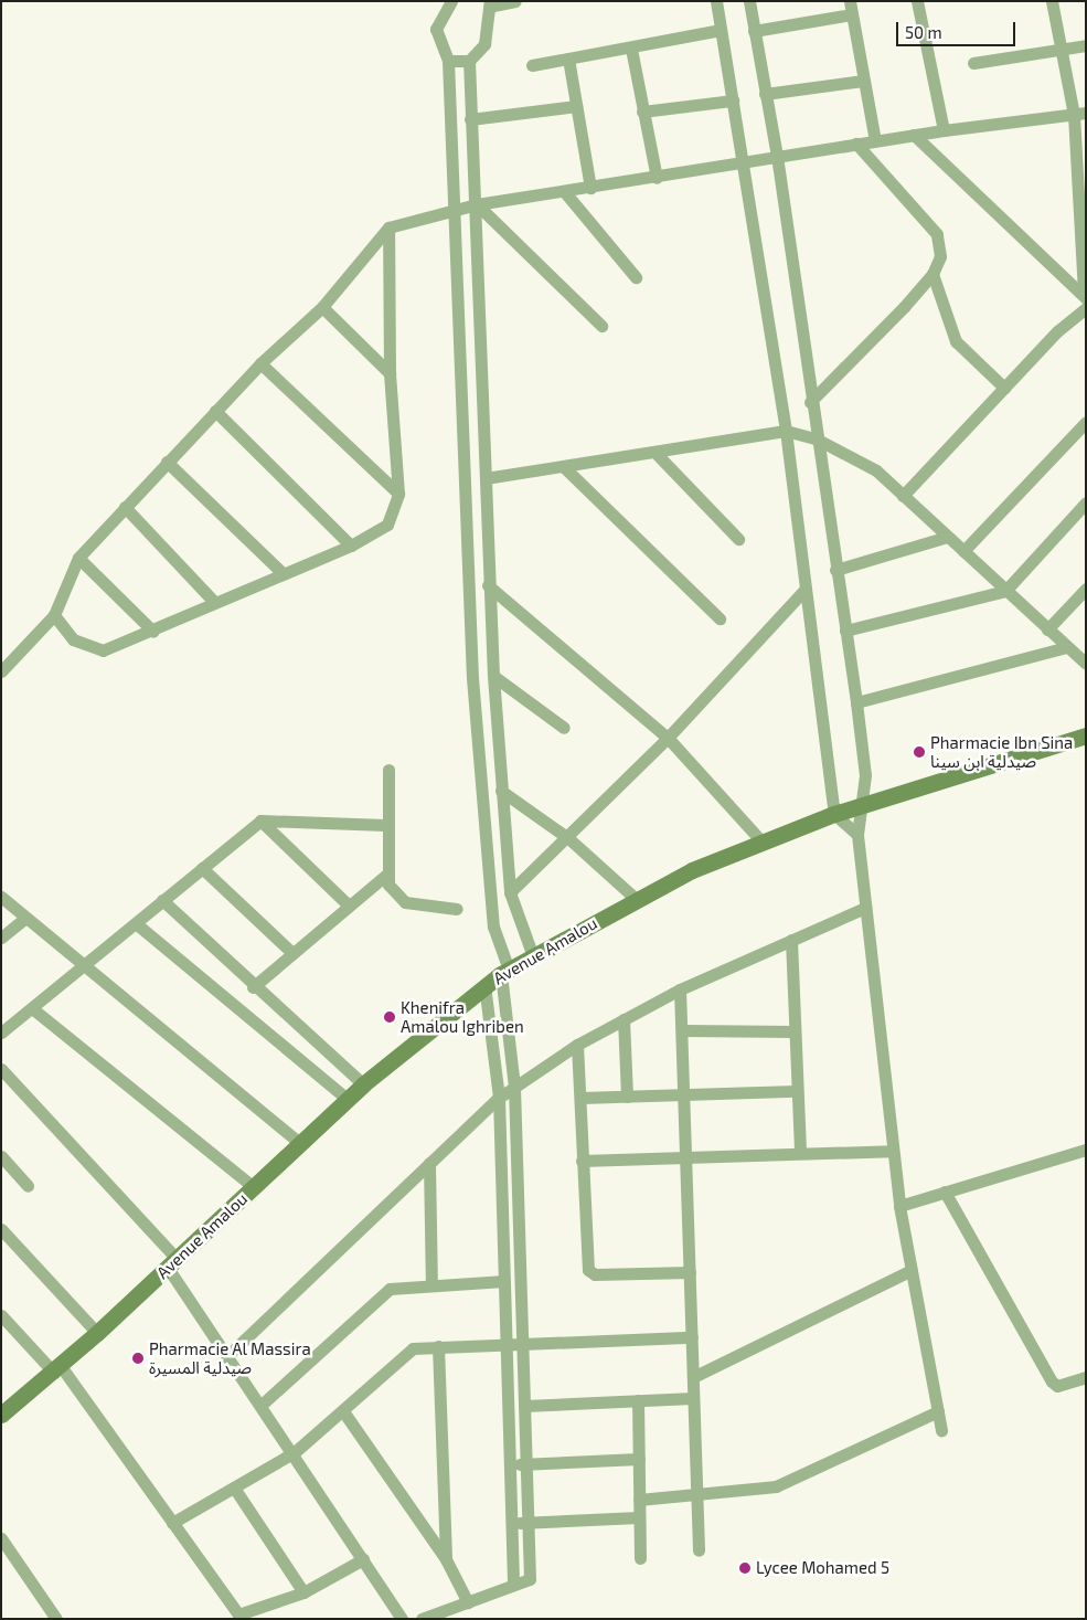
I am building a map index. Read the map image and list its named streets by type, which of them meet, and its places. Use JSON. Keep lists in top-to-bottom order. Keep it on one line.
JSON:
{"streets":{"main road":["Avenue Amalou"]},"places":["Pharmacie Ibn Sina صيدلية ابن سينا","Khenifra Amalou Ighriben","Pharmacie Al Massira صيدلية المسيرة","Lycee Mohamed 5"],"scale_bar":"50 m"}
